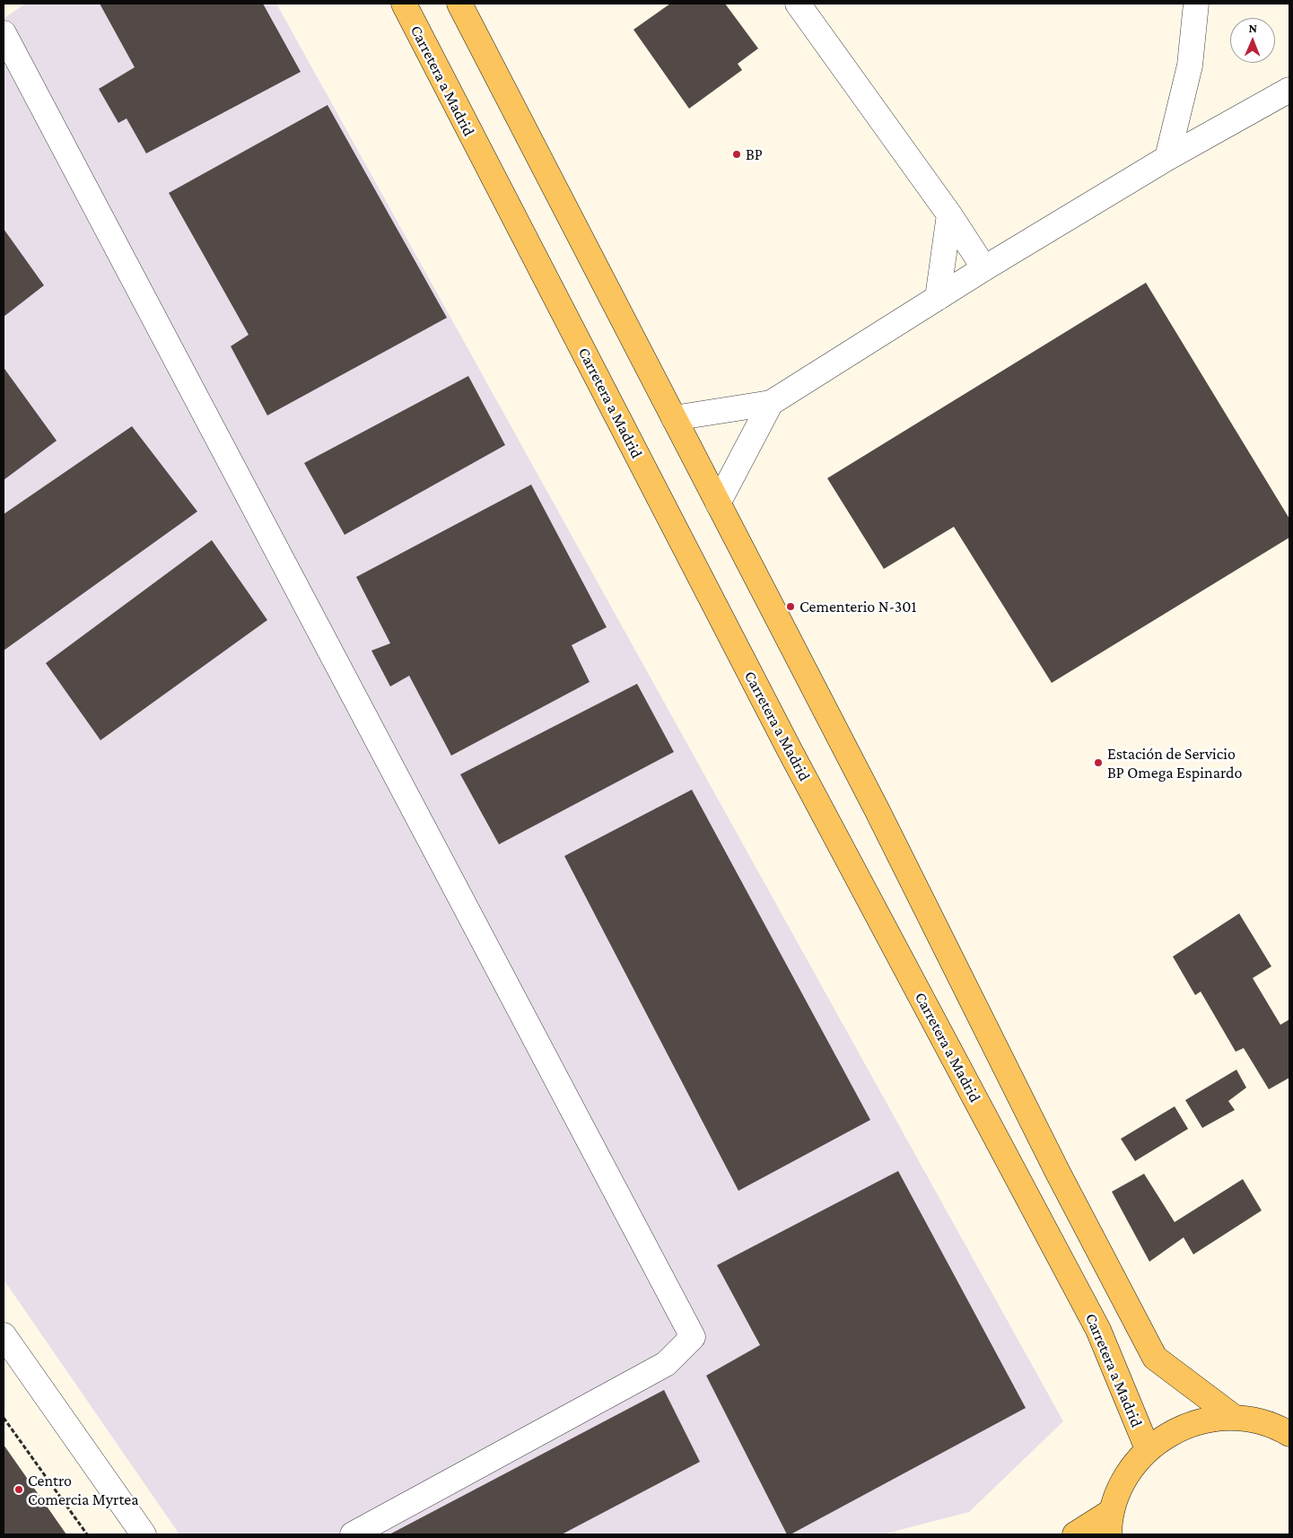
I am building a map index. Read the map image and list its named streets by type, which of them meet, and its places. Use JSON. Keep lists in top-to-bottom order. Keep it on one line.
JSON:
{"streets":{"main road":["Carretera a Madrid"]},"places":["BP","Cementerio N-301","Estación de Servicio BP Omega Espinardo","Centro Comercia Myrtea"],"north":"top"}
